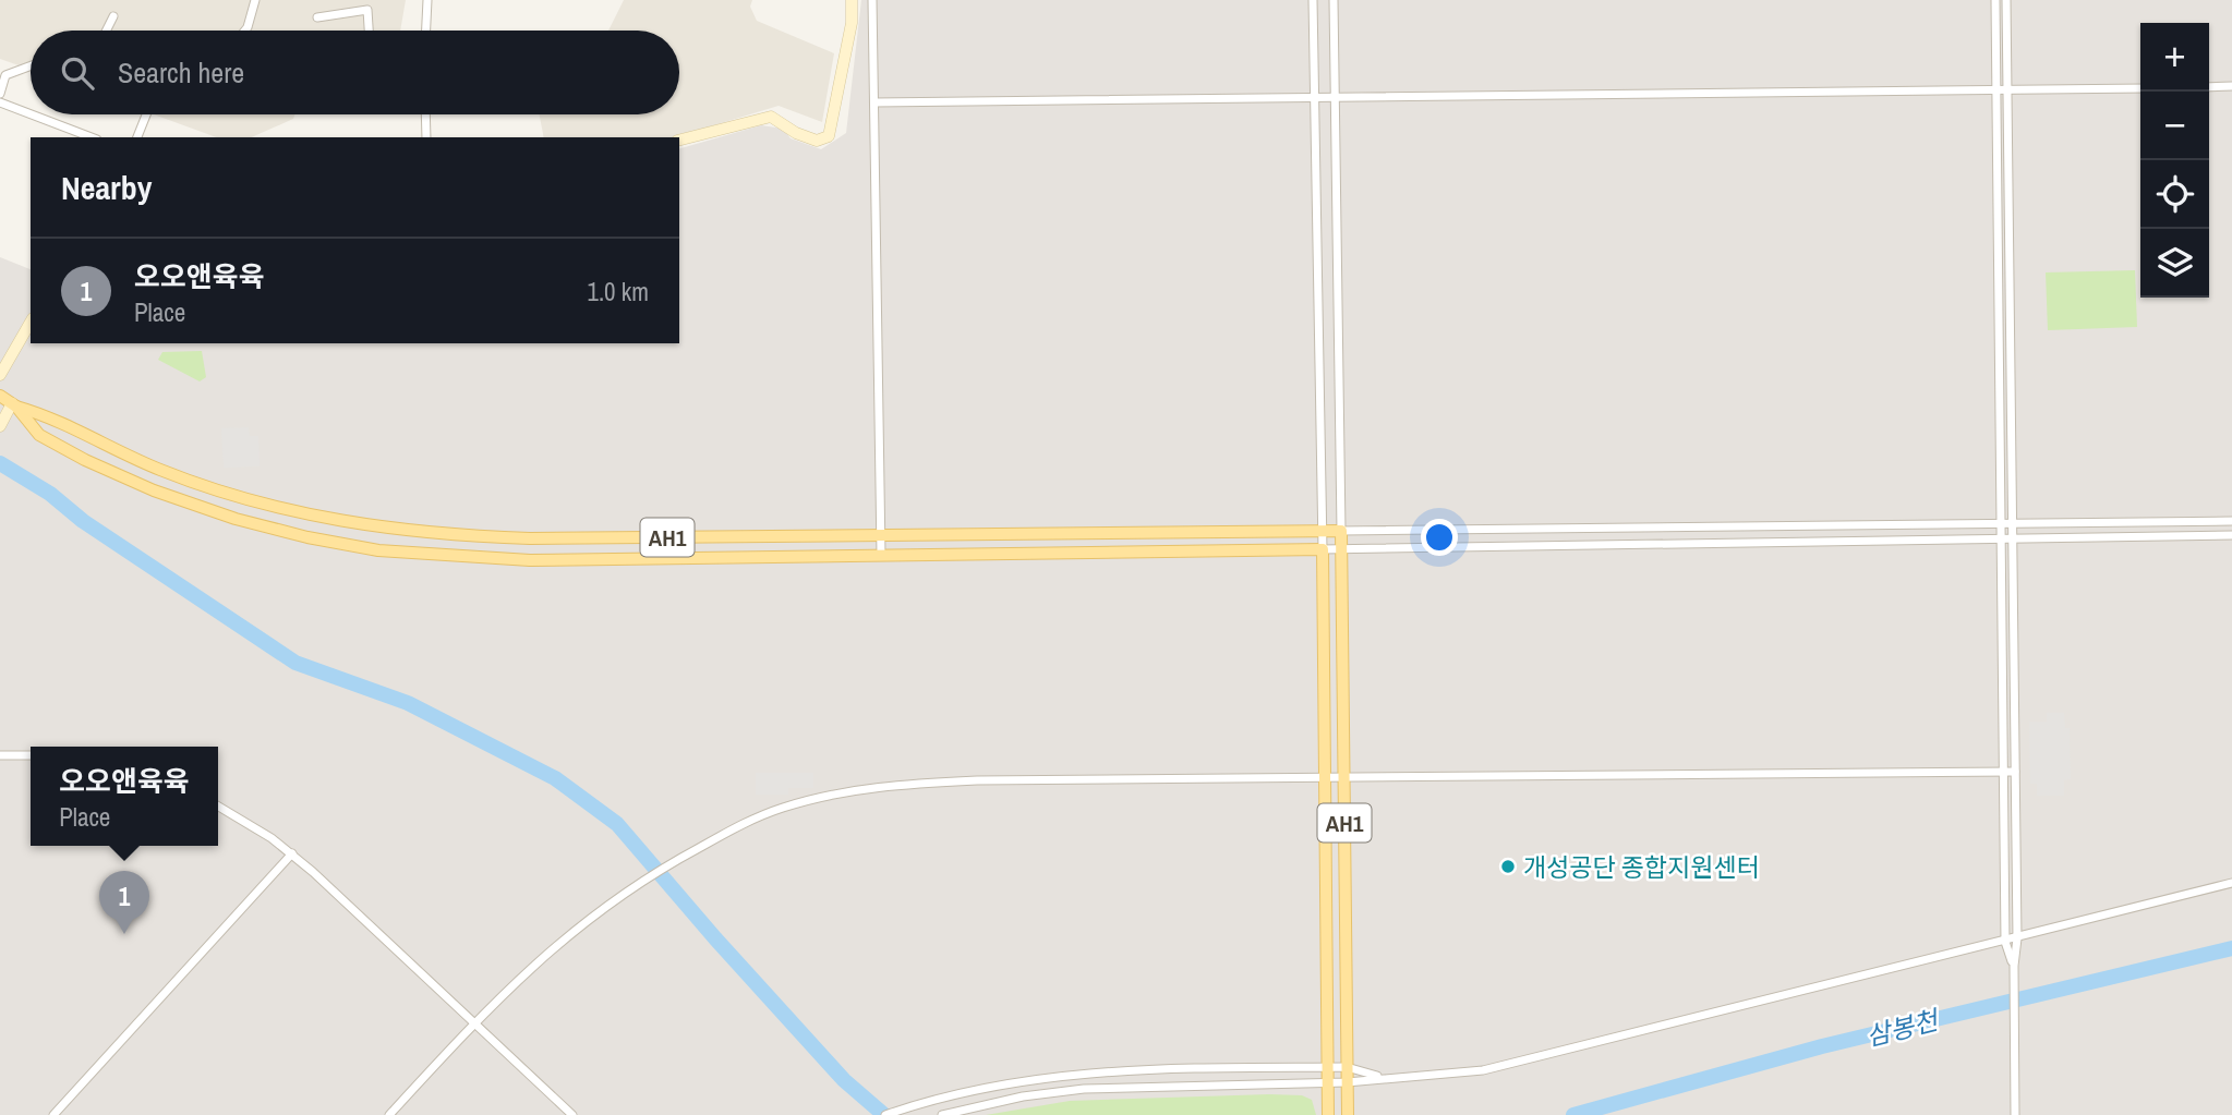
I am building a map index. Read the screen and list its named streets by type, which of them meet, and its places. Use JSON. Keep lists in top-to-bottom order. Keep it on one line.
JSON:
{"streets":{"main road":["AH1"]},"water":["삼봉천"],"places":["개성공단 종합지원센터"],"page":{"map_buttons":["+","−"],"search":"Search here","heading":"Nearby","list":[{"mark":"1","name":"오오앤육육","note":"Place","value":"1.0 km"}],"popup":["오오앤육육","Place"],"pins":"1"}}
